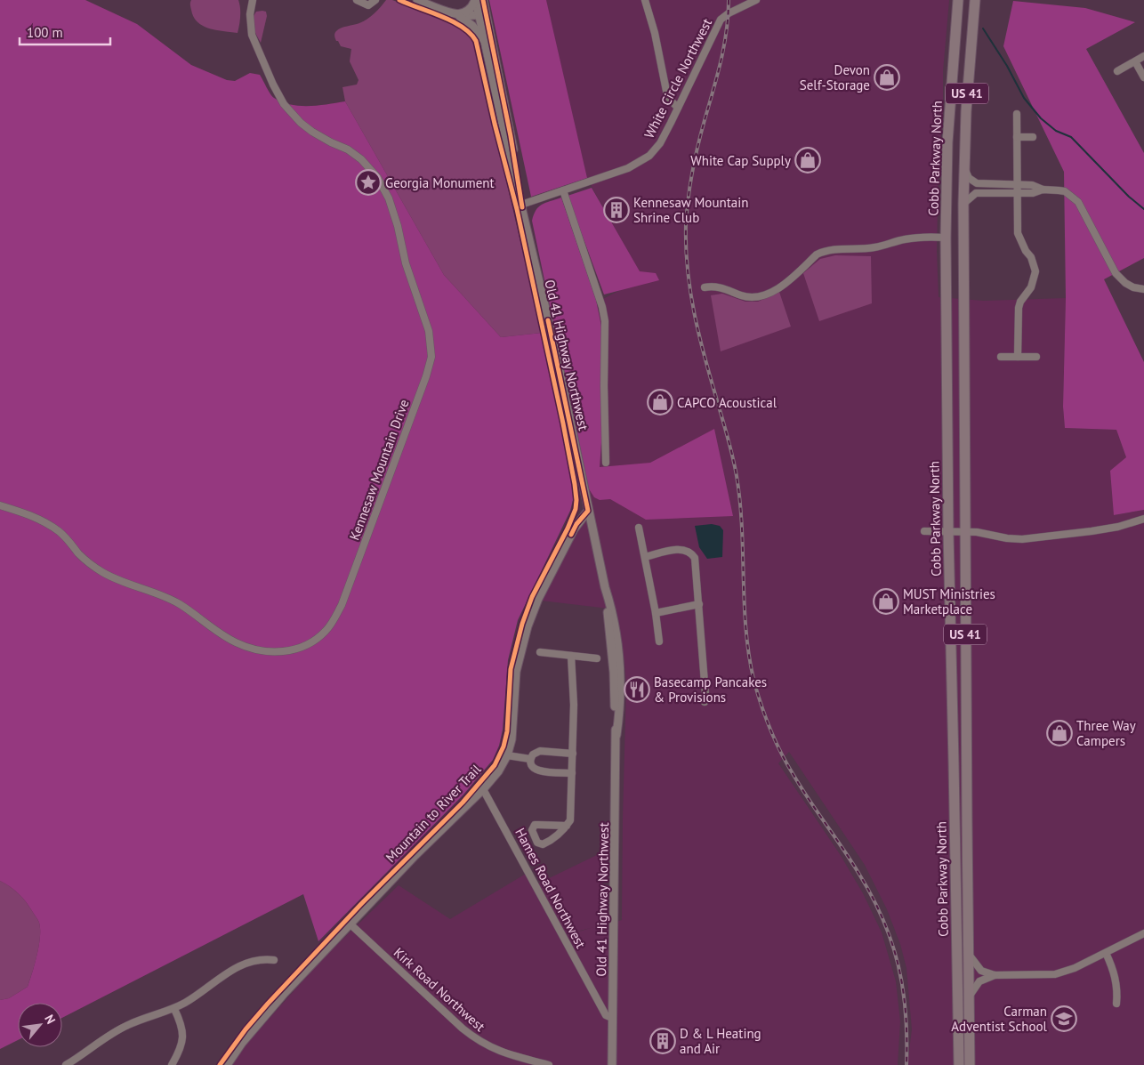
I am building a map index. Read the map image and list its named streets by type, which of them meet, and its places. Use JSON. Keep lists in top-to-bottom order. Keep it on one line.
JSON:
{"streets":{"main road":["US 41","Cobb Parkway North"],"street":["White Circle Northwest","Old 41 Highway Northwest","Kennesaw Mountain Drive","Hames Road Northwest","Kirk Road Northwest"],"cycle path":["Mountain to River Trail"]},"crossings":[["White Circle Northwest","Old 41 Highway Northwest"],["Old 41 Highway Northwest","Hames Road Northwest"]],"places":{"shop":["Devon Self-Storage","White Cap Supply","CAPCO Acoustical","MUST Ministries Marketplace","Three Way Campers"],"place":["Georgia Monument"],"building":["Kennesaw Mountain Shrine Club","D & L Heating and Air"],"restaurant":["Basecamp Pancakes & Provisions"],"school or university":["Carman Adventist School"]},"scale_bar":"100 m","north":"top right"}
